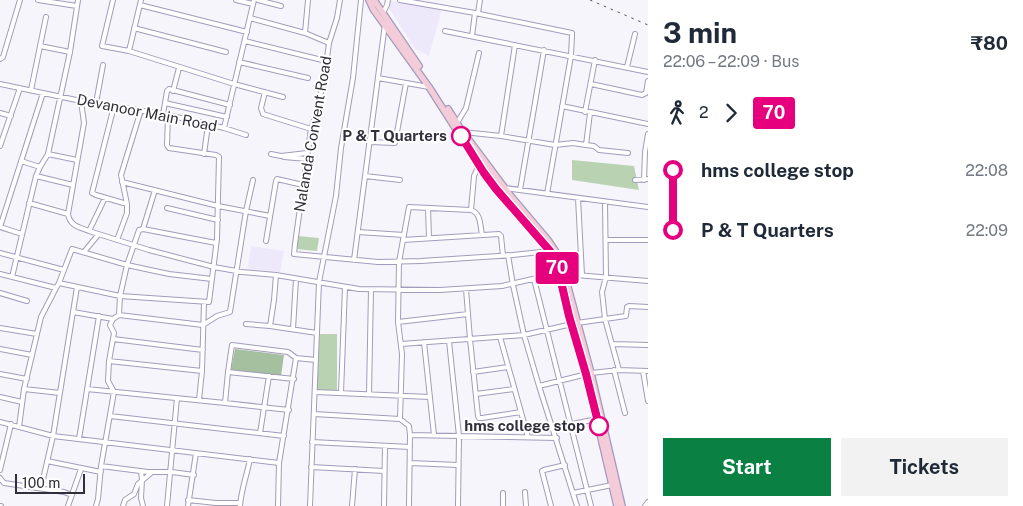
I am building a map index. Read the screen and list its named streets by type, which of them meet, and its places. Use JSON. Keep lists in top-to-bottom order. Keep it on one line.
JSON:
{"streets":{"street":["Devanoor Main Road","Nalanda Convent Road"]},"places":["P & T Quarters","hms college stop"],"lines":["bus line 70"],"scale_bar":"100 m","page":{"on_map":"70","heading":["3 min","22:06 – 22:09 · Bus","₹80"],"legs":["2","70"],"list":[{"name":"hms college stop","value":"22:08"},{"name":"P & T Quarters","value":"22:09"}],"buttons":["Start","Tickets"],"scale":"100 m"}}
